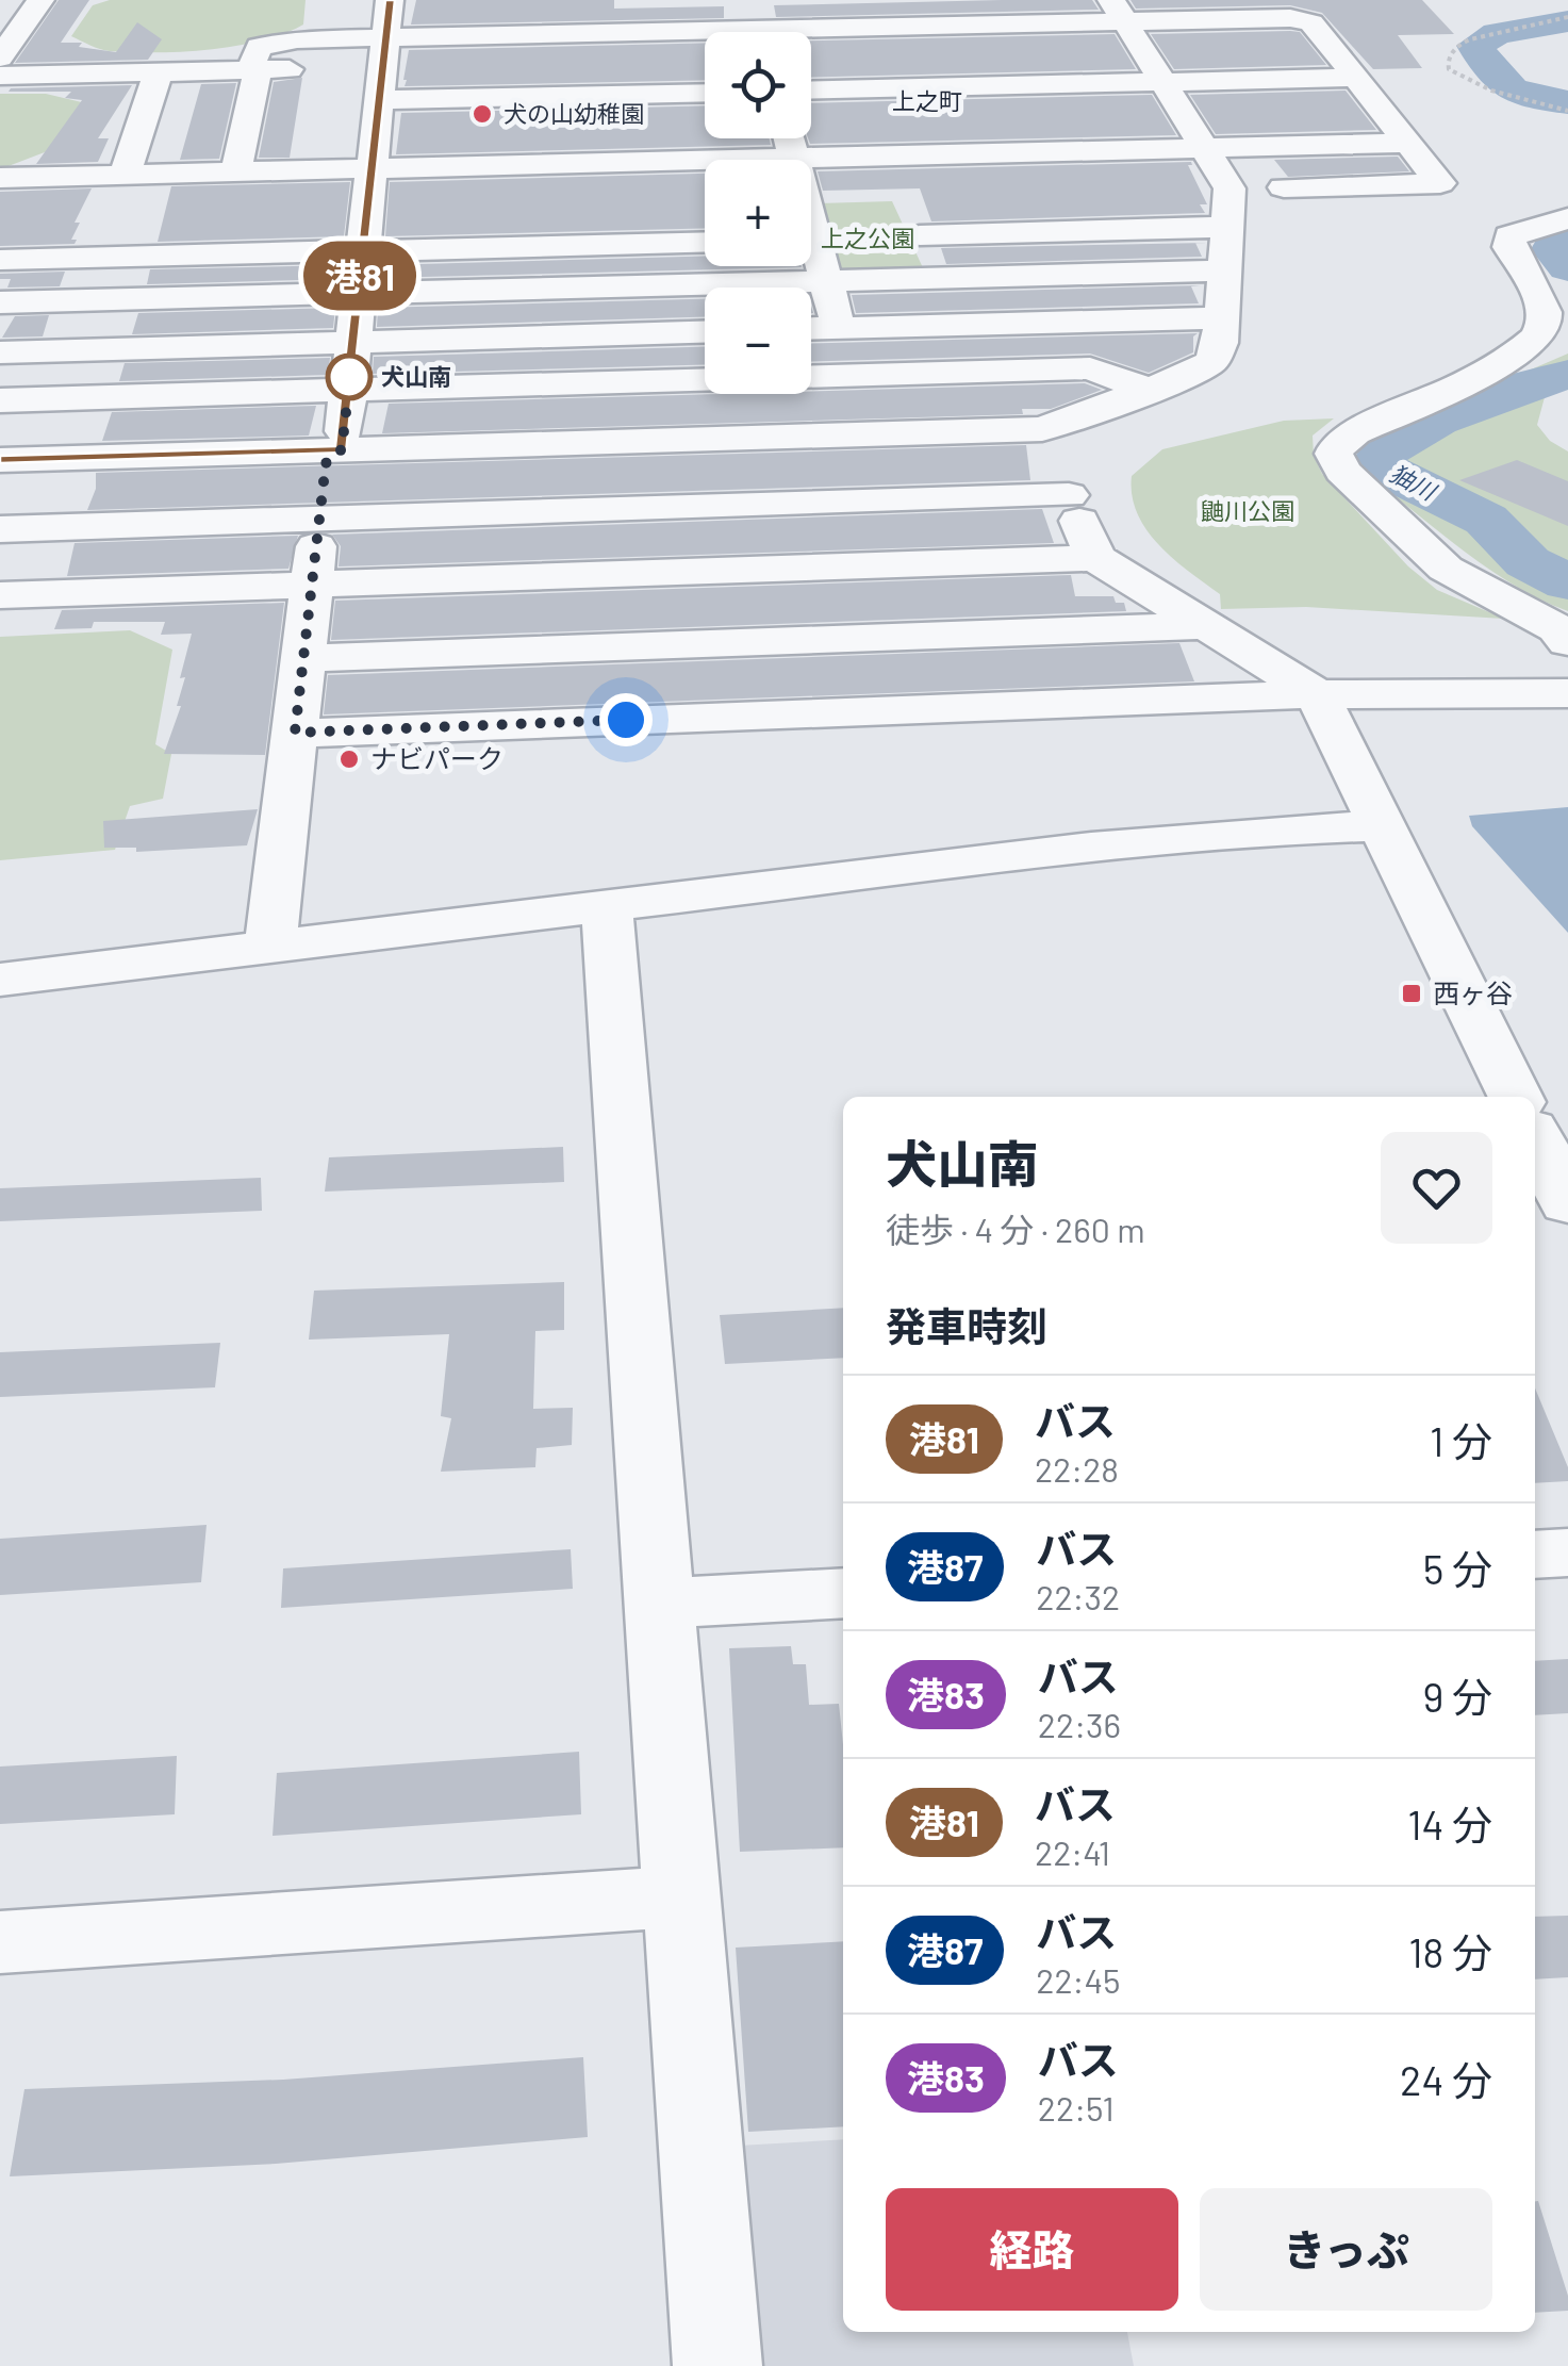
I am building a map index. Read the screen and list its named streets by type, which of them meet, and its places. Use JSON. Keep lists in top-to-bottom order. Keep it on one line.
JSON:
{"districts":["上之町"],"water":["㹨川"],"parks":["上之公園","鼬川公園"],"places":{"other":["犬の山幼稚園","犬山南","ナビパーク"],"transit":["西ヶ谷"]},"lines":["bus line 港81"],"page":{"on_map":"港81","map_buttons":["+","−"],"heading":[["犬山南","徒歩 · 4 分 · 260 m"],"発車時刻"],"list":[{"mark":"港81","name":"バス","note":"22:28","value":"1 分"},{"mark":"港87","name":"バス","note":"22:32","value":"5 分"},{"mark":"港83","name":"バス","note":"22:36","value":"9 分"},{"mark":"港81","name":"バス","note":"22:41","value":"14 分"},{"mark":"港87","name":"バス","note":"22:45","value":"18 分"},{"mark":"港83","name":"バス","note":"22:51","value":"24 分"}],"buttons":["経路","きっぷ"]}}
